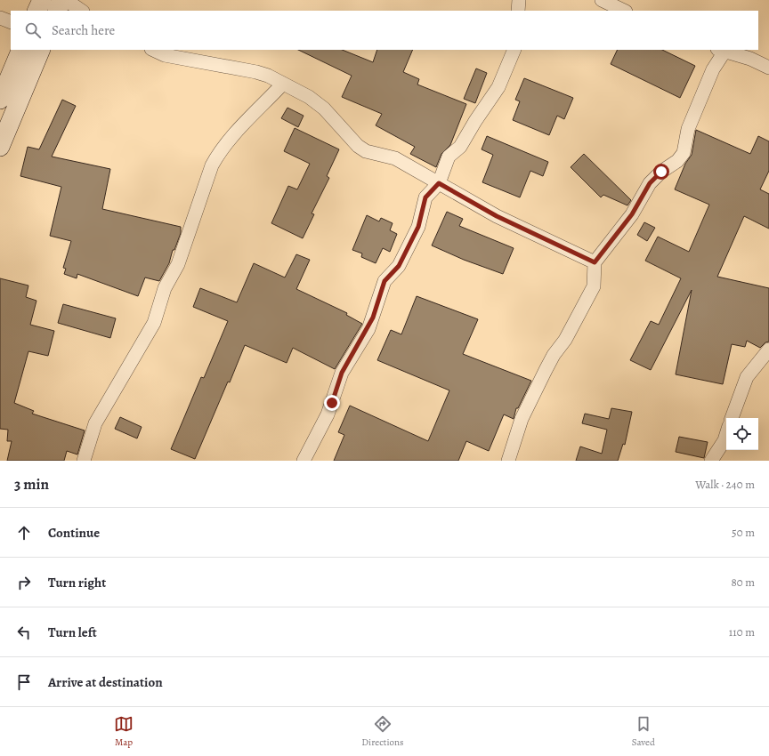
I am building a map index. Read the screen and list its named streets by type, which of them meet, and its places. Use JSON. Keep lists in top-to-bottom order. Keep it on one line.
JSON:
{"page":{"search":"Search here","heading":["3 min","Walk · 240 m"],"list":[["Continue","50 m"],["Turn right","80 m"],["Turn left","110 m"],"Arrive at destination"],"nav":["Map","Directions","Saved"]}}
